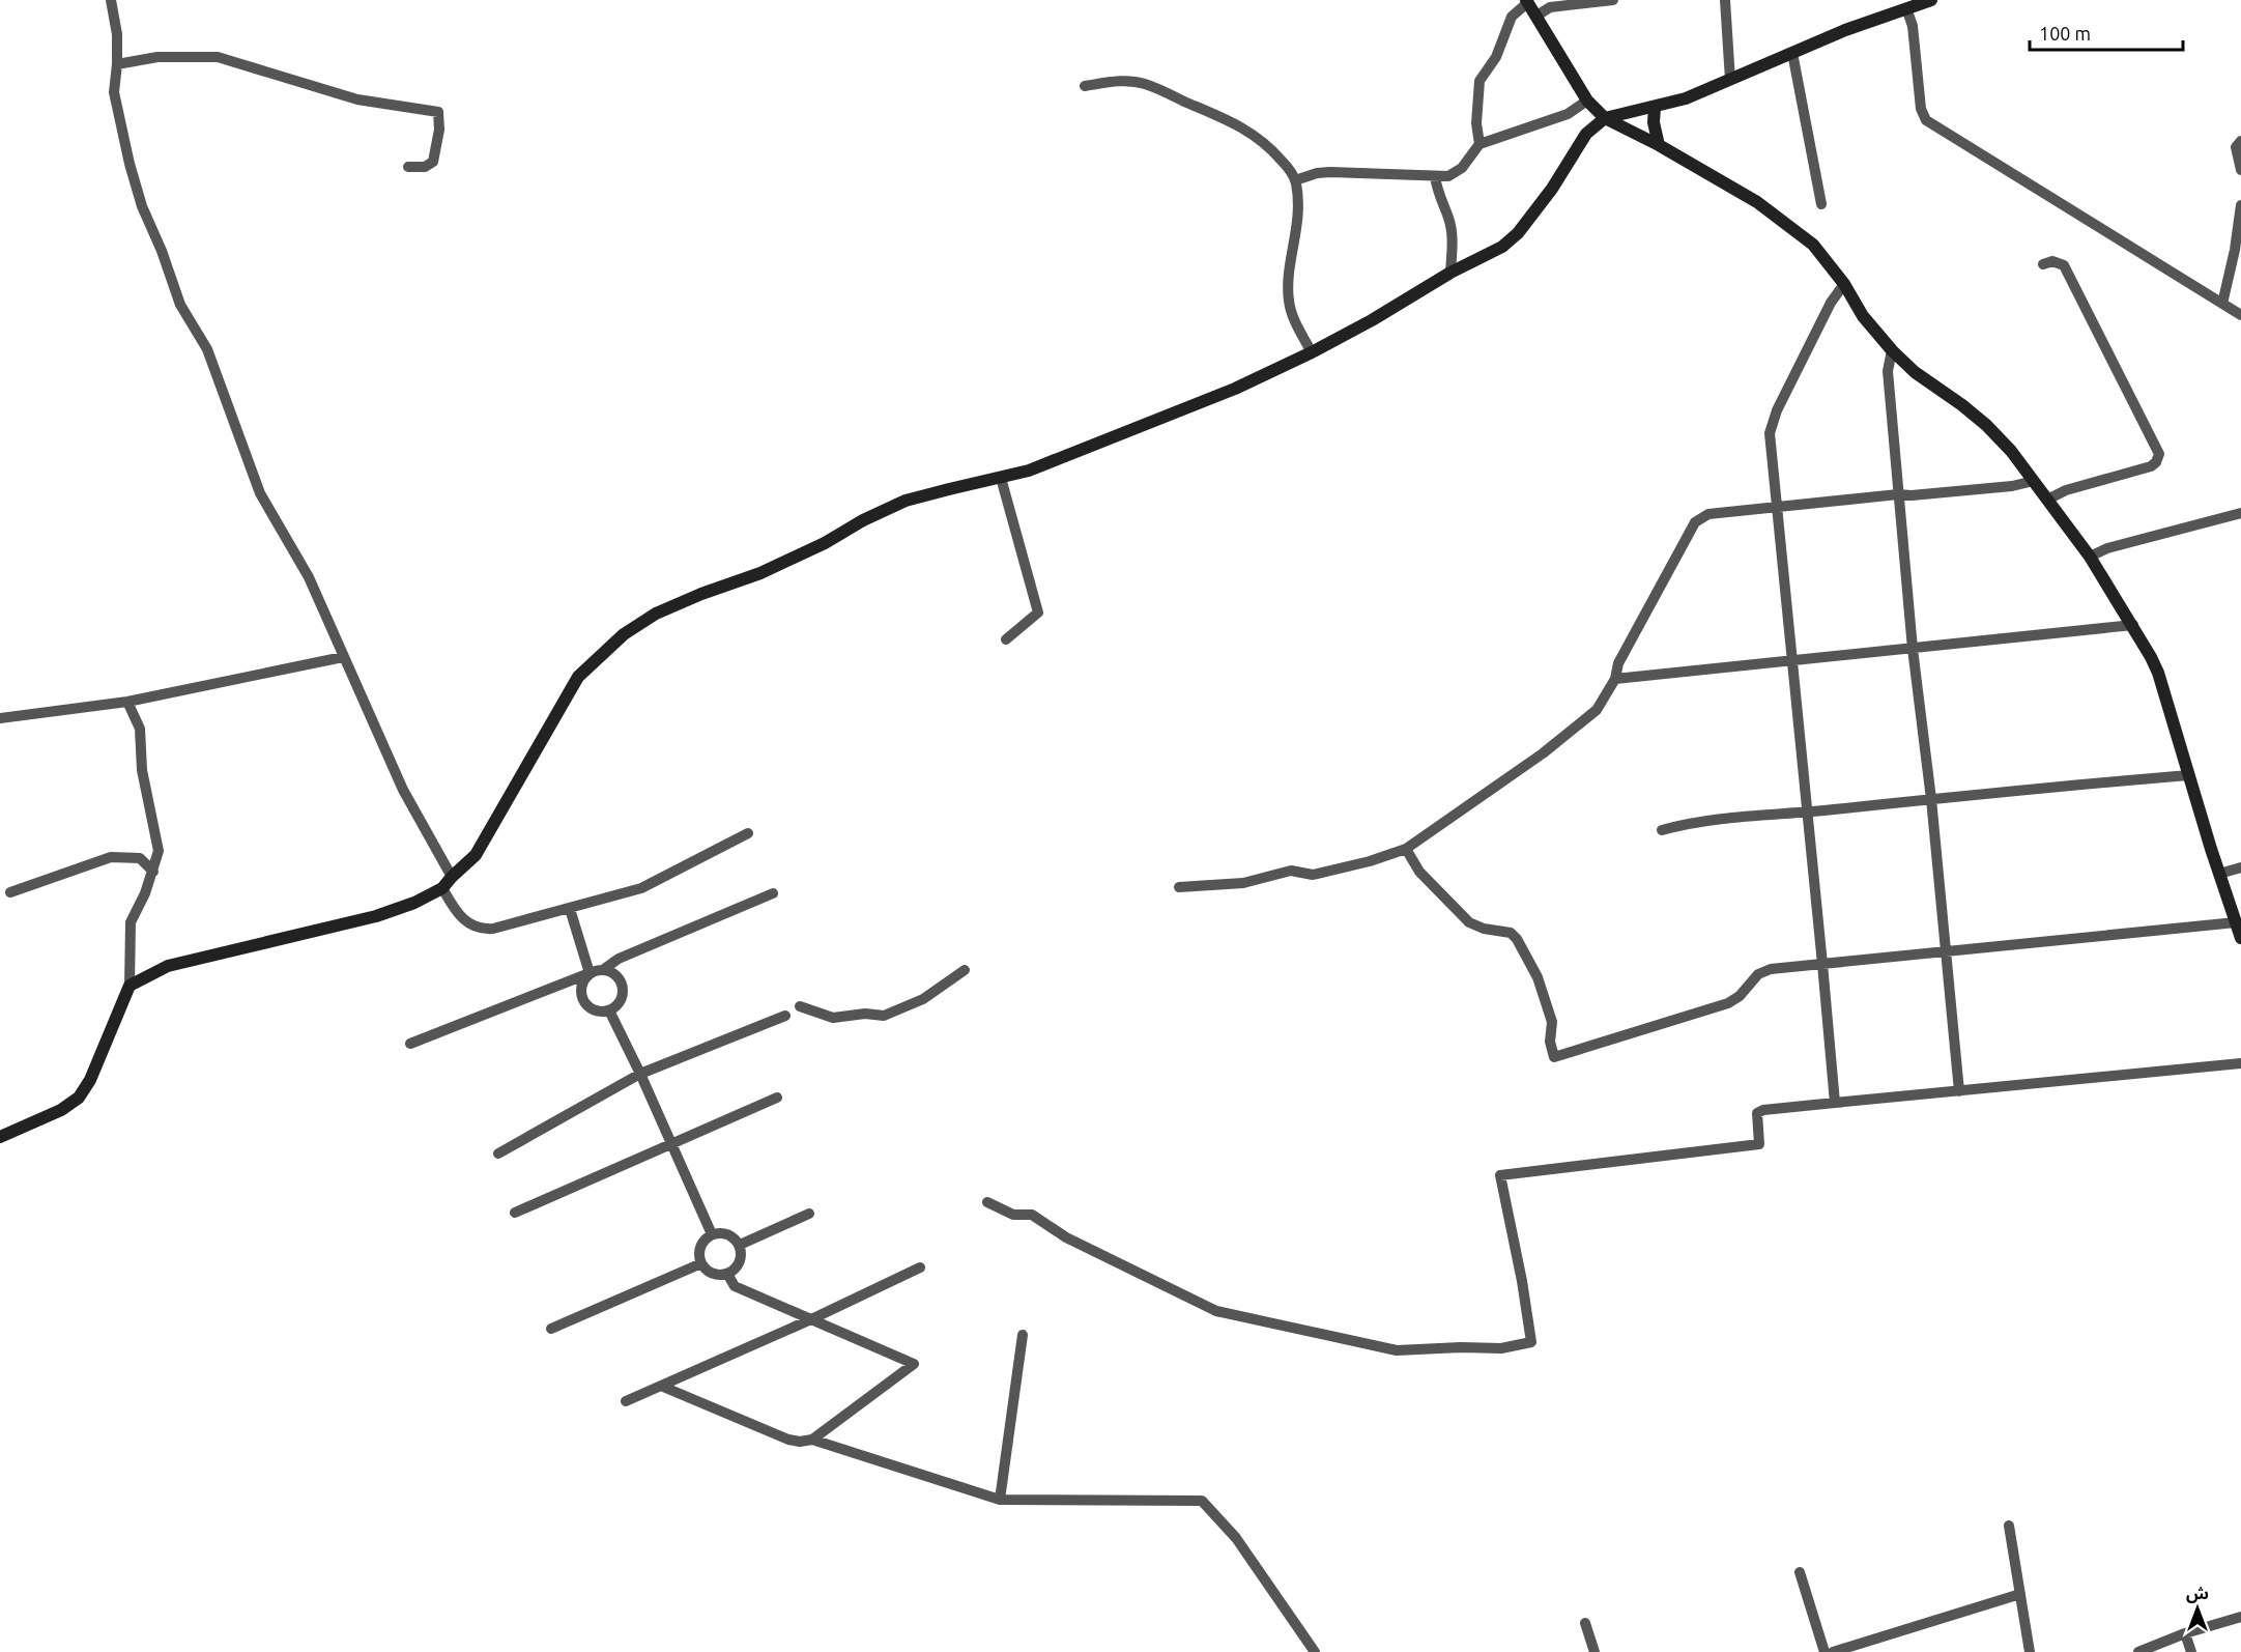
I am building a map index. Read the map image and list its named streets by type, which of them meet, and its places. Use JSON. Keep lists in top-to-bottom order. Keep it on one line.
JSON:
{"scale_bar":"100 m","north":"top"}
